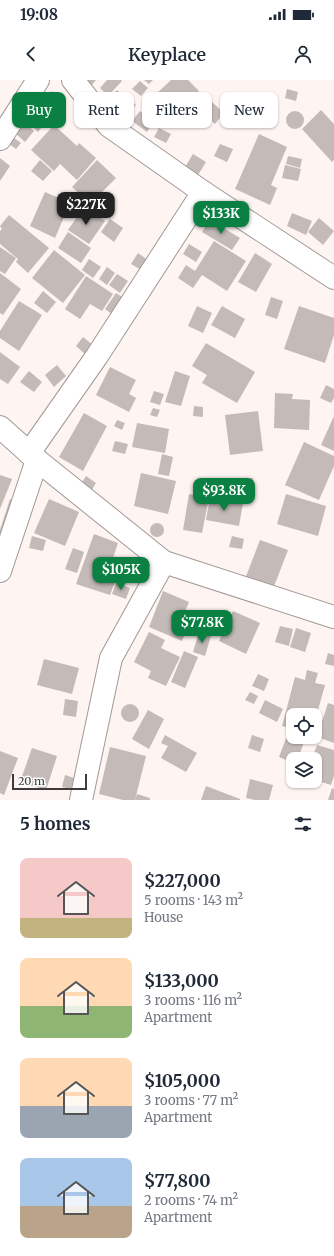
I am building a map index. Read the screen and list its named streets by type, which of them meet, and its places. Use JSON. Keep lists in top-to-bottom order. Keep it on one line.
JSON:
{"scale_bar":"20 m","page":{"status":"19:08","header":"Keyplace","chip":["Buy","Rent","Filters","New"],"price":["$227K","$133K","$93.8K","$105K","$77.8K"],"scale":"20 m","heading":"5 homes","list":[{"name":"$227,000","note":"5 rooms · 143 m² · House"},{"name":"$133,000","note":"3 rooms · 116 m² · Apartment"},{"name":"$105,000","note":"3 rooms · 77 m² · Apartment"},{"name":"$77,800","note":"2 rooms · 74 m² · Apartment"}]}}
